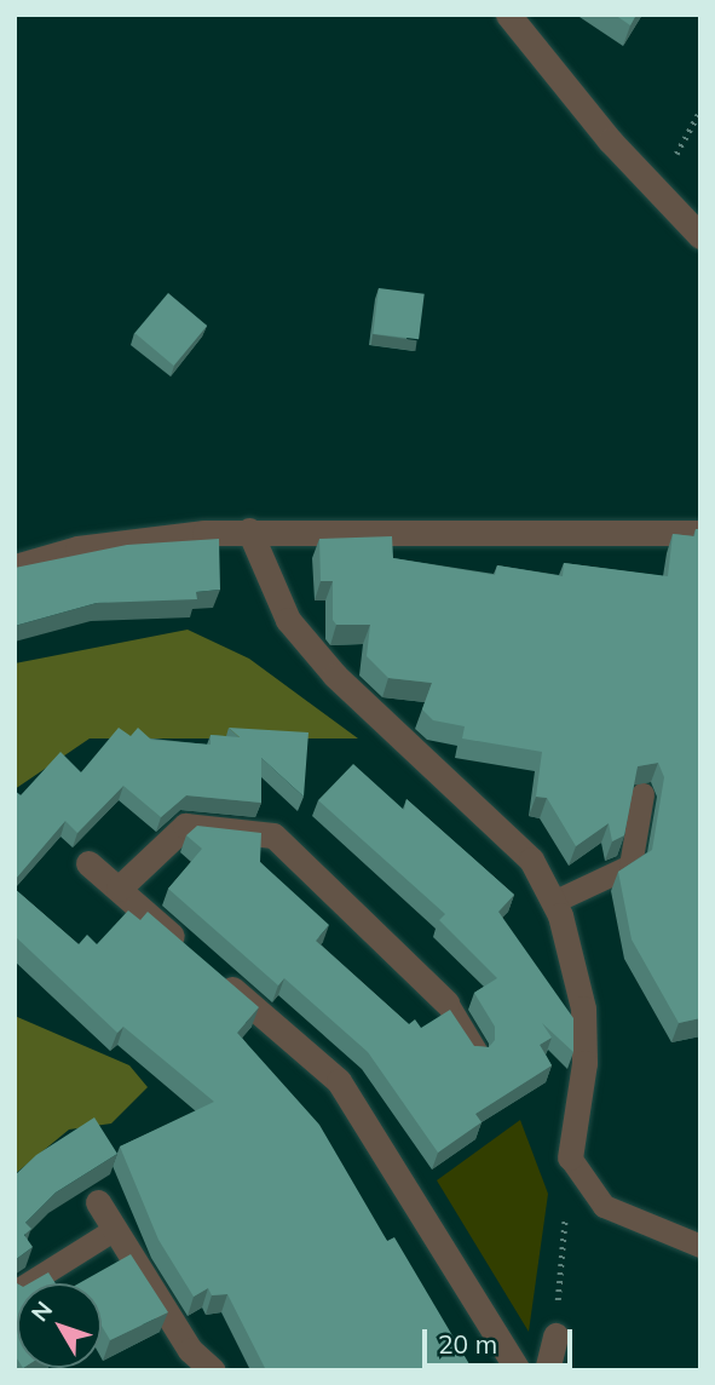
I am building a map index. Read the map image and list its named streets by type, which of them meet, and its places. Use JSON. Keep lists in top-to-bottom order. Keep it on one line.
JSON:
{"scale_bar":"20 m","north":"top left"}
